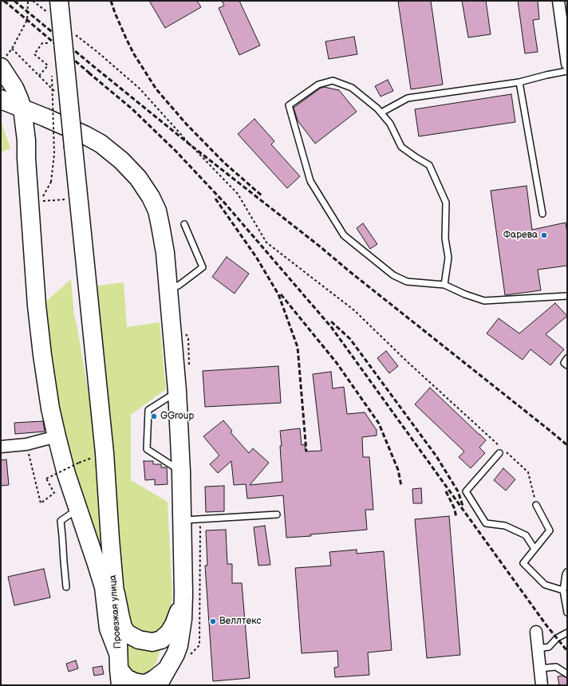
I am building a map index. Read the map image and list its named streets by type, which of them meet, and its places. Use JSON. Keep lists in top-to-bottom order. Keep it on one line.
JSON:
{"streets":{"main road":["Проезжая улица"]},"places":["Фарева","GGroup","Веллтекс"]}
